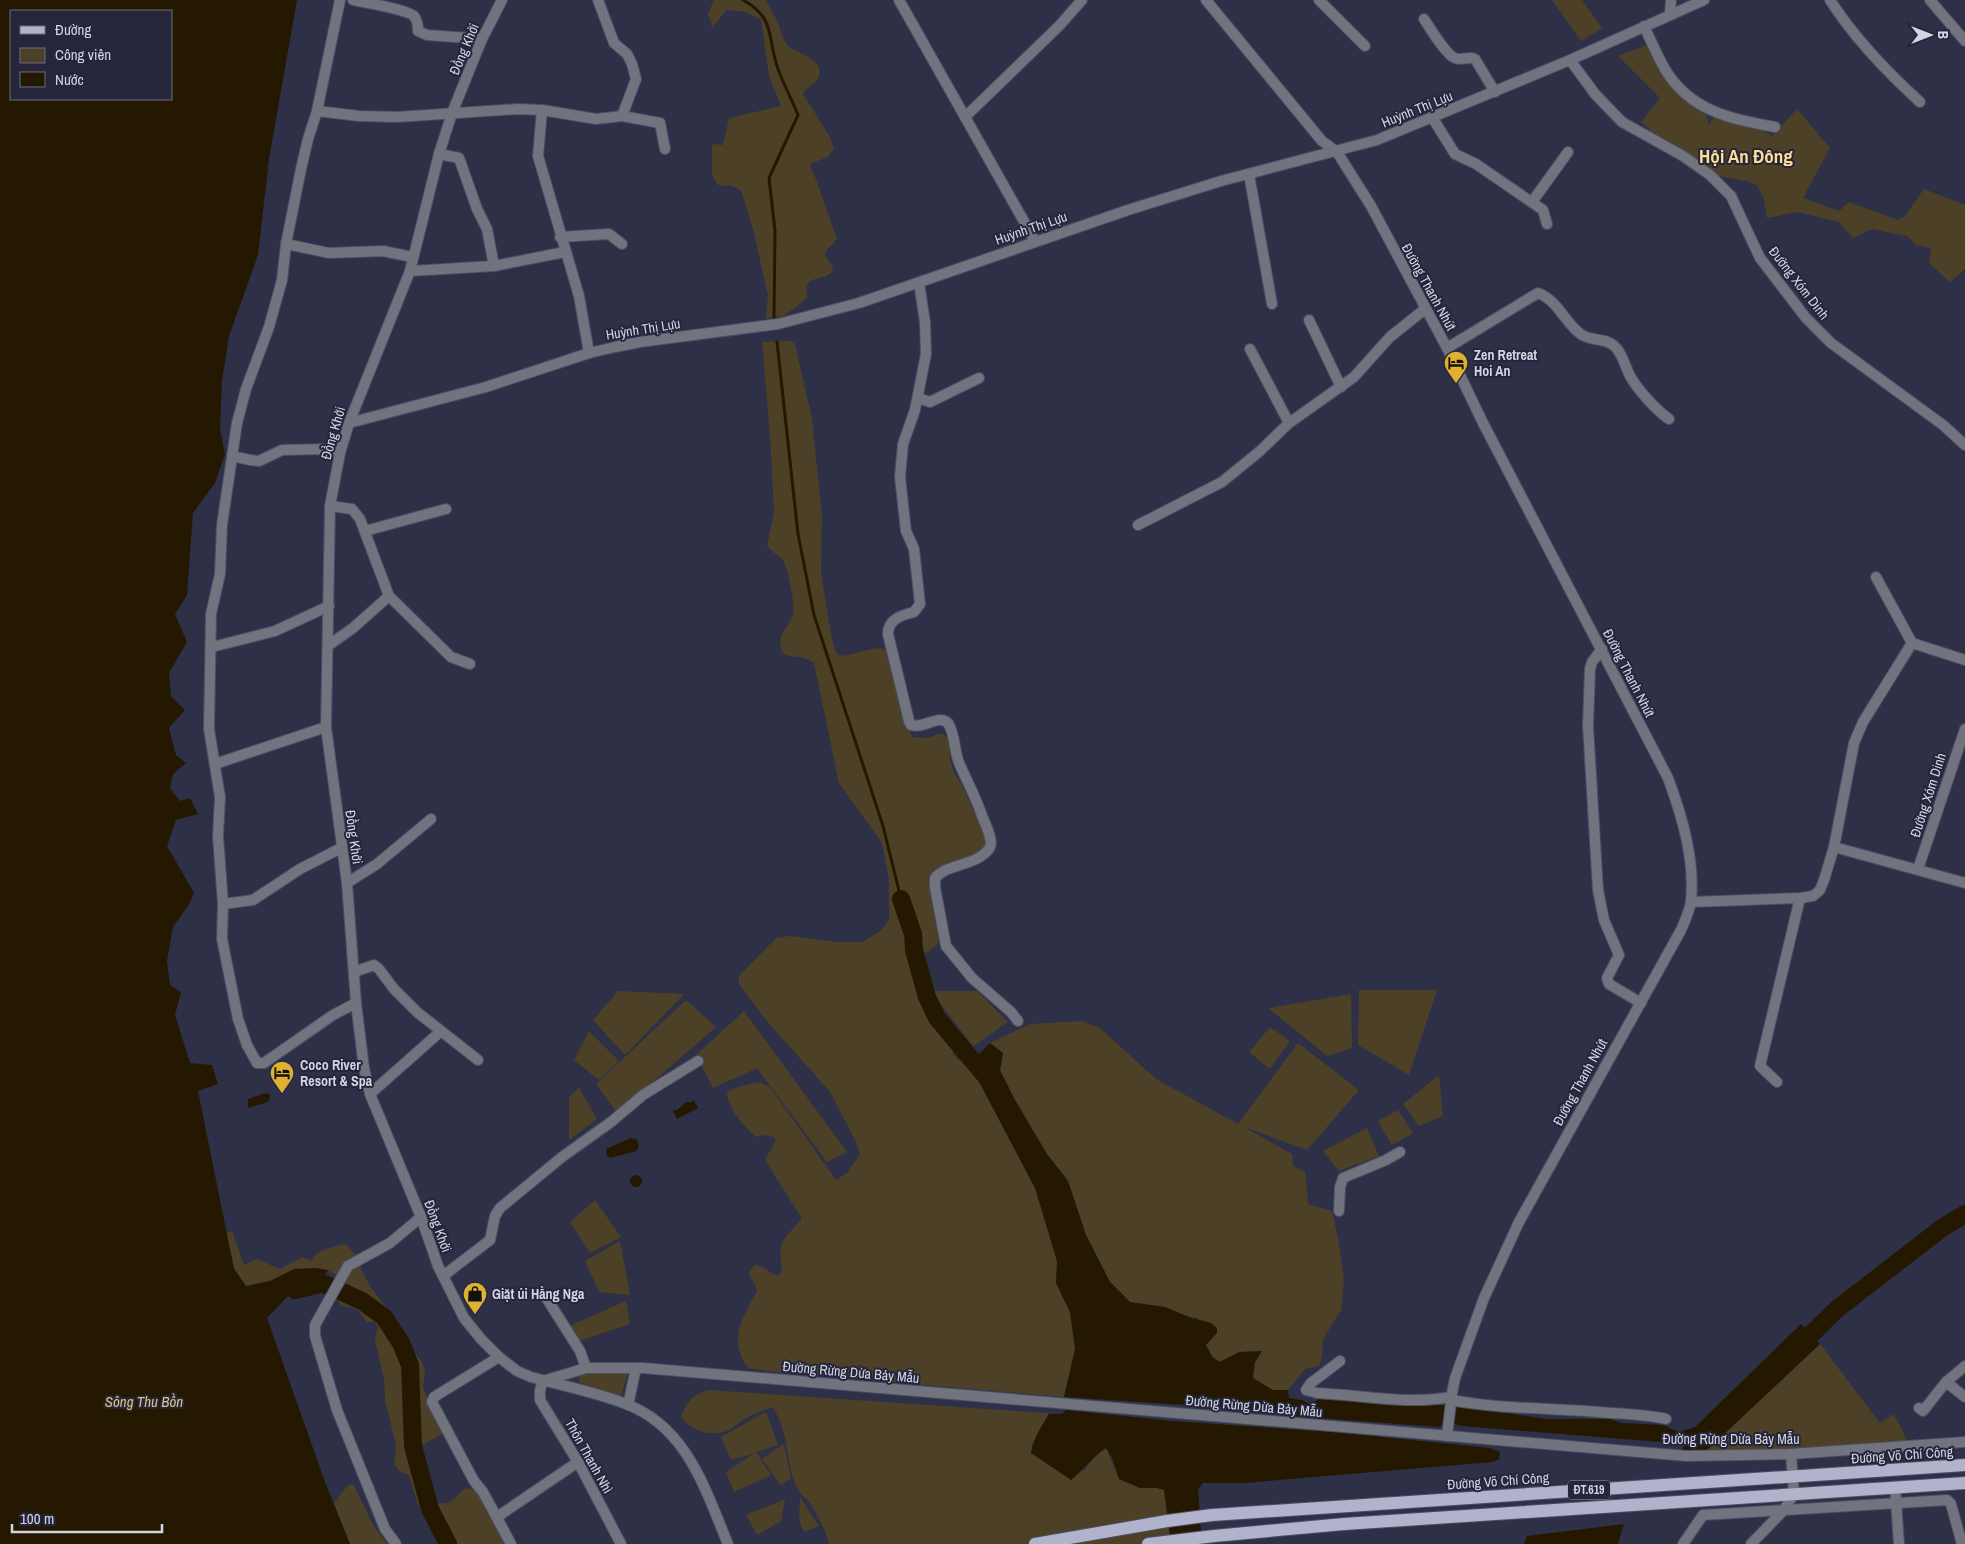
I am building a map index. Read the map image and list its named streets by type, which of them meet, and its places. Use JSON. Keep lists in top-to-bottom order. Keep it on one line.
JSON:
{"streets":{"main road":["Đường Võ Chí Công","ĐT.619"],"street":["Đồng Khởi","Huỳnh Thị Lựu","Đường Xóm Dinh","Đường Thanh Nhứt","Đường Rừng Dừa Bảy Mẫu","Thôn Thanh Nhì"]},"crossings":[["Đồng Khởi","Huỳnh Thị Lựu"],["Đồng Khởi","Đường Rừng Dừa Bảy Mẫu"],["Đồng Khởi","Thôn Thanh Nhì"],["Huỳnh Thị Lựu","Đường Xóm Dinh"],["Huỳnh Thị Lựu","Đường Thanh Nhứt"],["Đường Thanh Nhứt","Đường Rừng Dừa Bảy Mẫu"],["Đường Rừng Dừa Bảy Mẫu","Thôn Thanh Nhì"]],"districts":["Hội An Đông"],"water":["Sông Thu Bồn"],"places":{"hotel":["Zen Retreat Hoi An","Coco River Resort & Spa"],"shop":["Giặt ủi Hằng Nga"]},"legend":["Đường","Công viên","Nước"],"scale_bar":"100 m","north":"right"}
